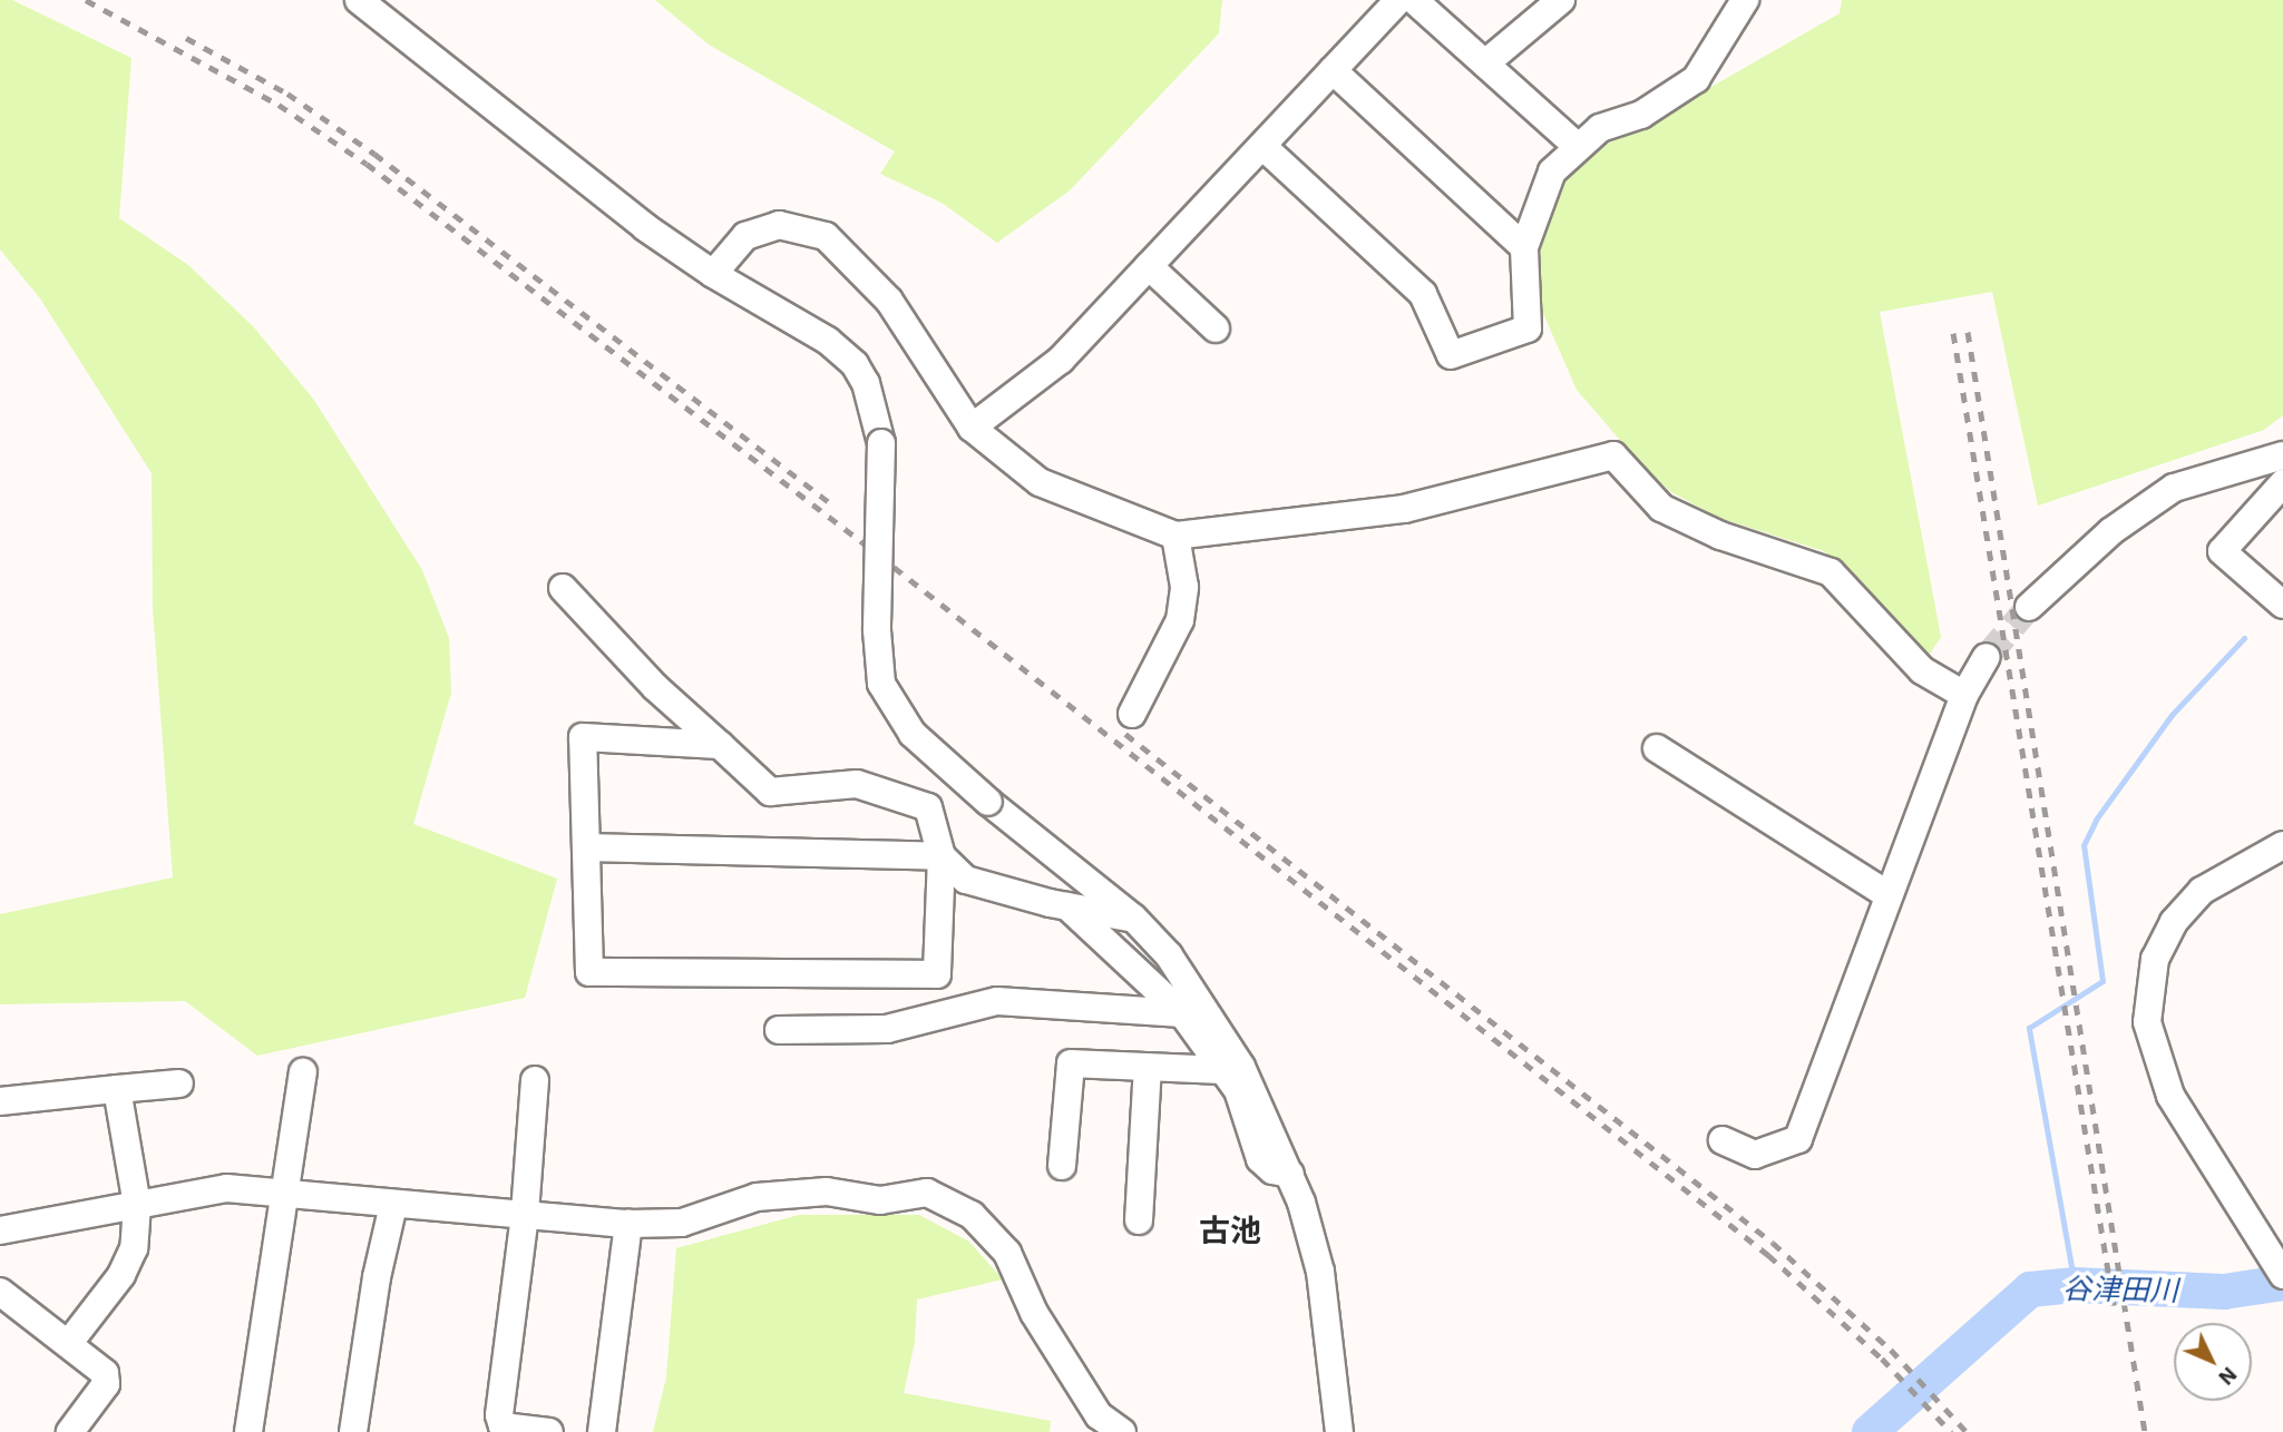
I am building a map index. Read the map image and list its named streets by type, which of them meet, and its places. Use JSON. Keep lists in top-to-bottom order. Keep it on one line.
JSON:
{"districts":["古池"],"water":["谷津田川"],"north":"bottom right"}
